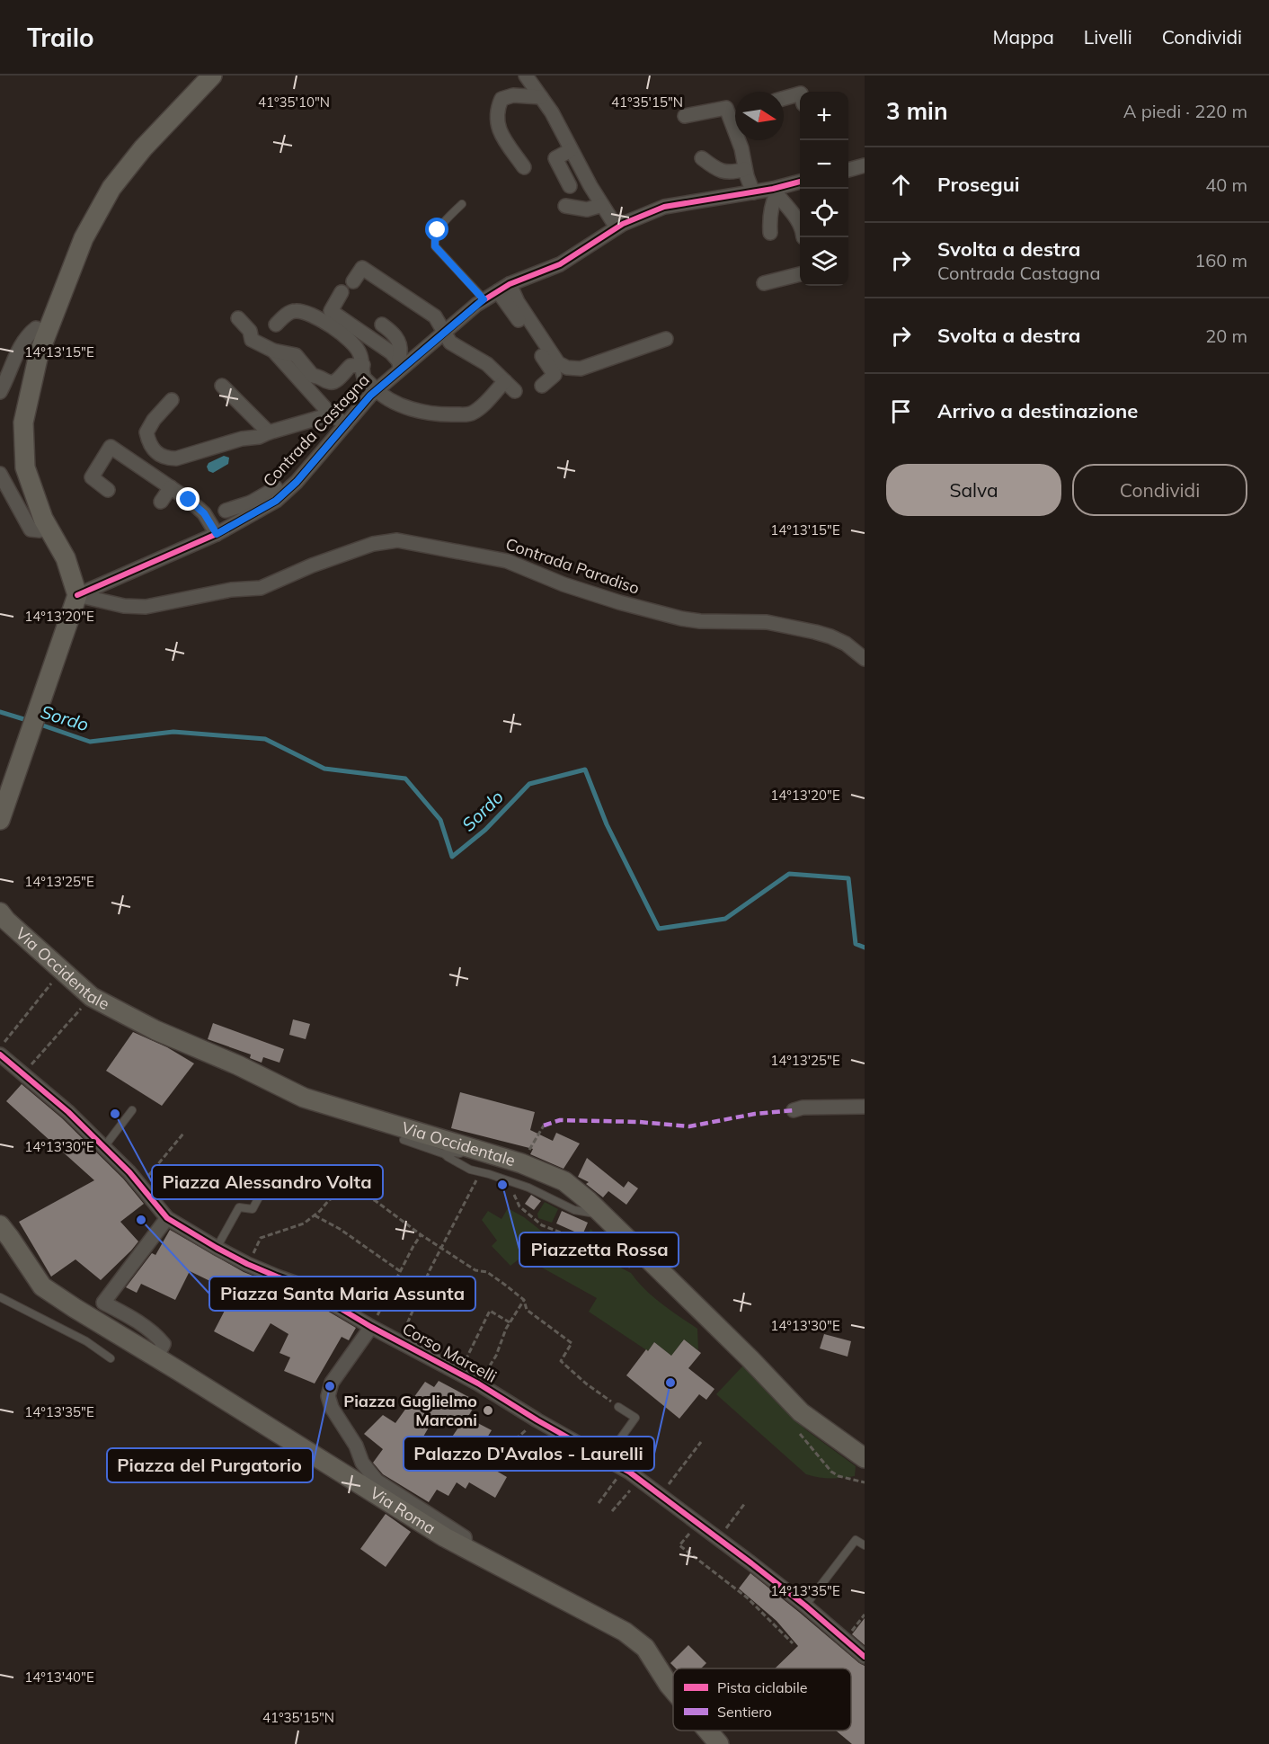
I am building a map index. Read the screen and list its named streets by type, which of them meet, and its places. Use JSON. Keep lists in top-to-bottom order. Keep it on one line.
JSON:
{"streets":{"main road":["Via Occidentale","Via Roma"],"street":["Contrada Castagna","Contrada Paradiso","Corso Marcelli"]},"crossings":[["Contrada Castagna","Contrada Paradiso"]],"water":["Sordo"],"places":["Piazza Alessandro Volta","Piazzetta Rossa","Piazza Santa Maria Assunta","Palazzo D'Avalos - Laurelli","Piazza del Purgatorio","Piazza Guglielmo Marconi"],"legend":["Pista ciclabile","Sentiero"],"north":"right","page":{"header":"Trailo","nav":["Mappa","Livelli","Condividi"],"heading":["3 min","A piedi · 220 m"],"map_buttons":["+","−"],"list":[["Prosegui","40 m"],["Svolta a destra","Contrada Castagna","160 m"],["Svolta a destra","20 m"],"Arrivo a destinazione"],"buttons":["Salva","Condividi"]},"coordinates":["41°35'10\"N","41°35'15\"N","14°13'15\"E","14°13'20\"E","14°13'25\"E","14°13'30\"E","14°13'35\"E","14°13'40\"E"]}
